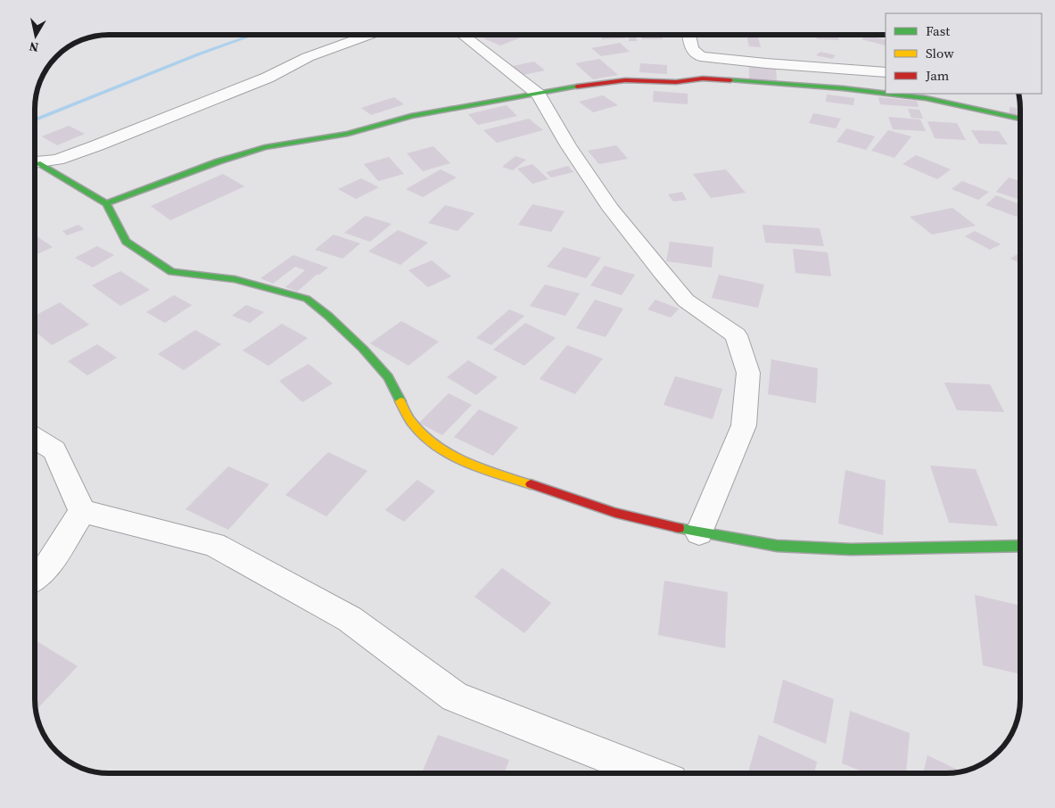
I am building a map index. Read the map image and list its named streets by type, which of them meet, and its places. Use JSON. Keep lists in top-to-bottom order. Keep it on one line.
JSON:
{"legend":["Fast","Slow","Jam"],"north":"bottom"}
